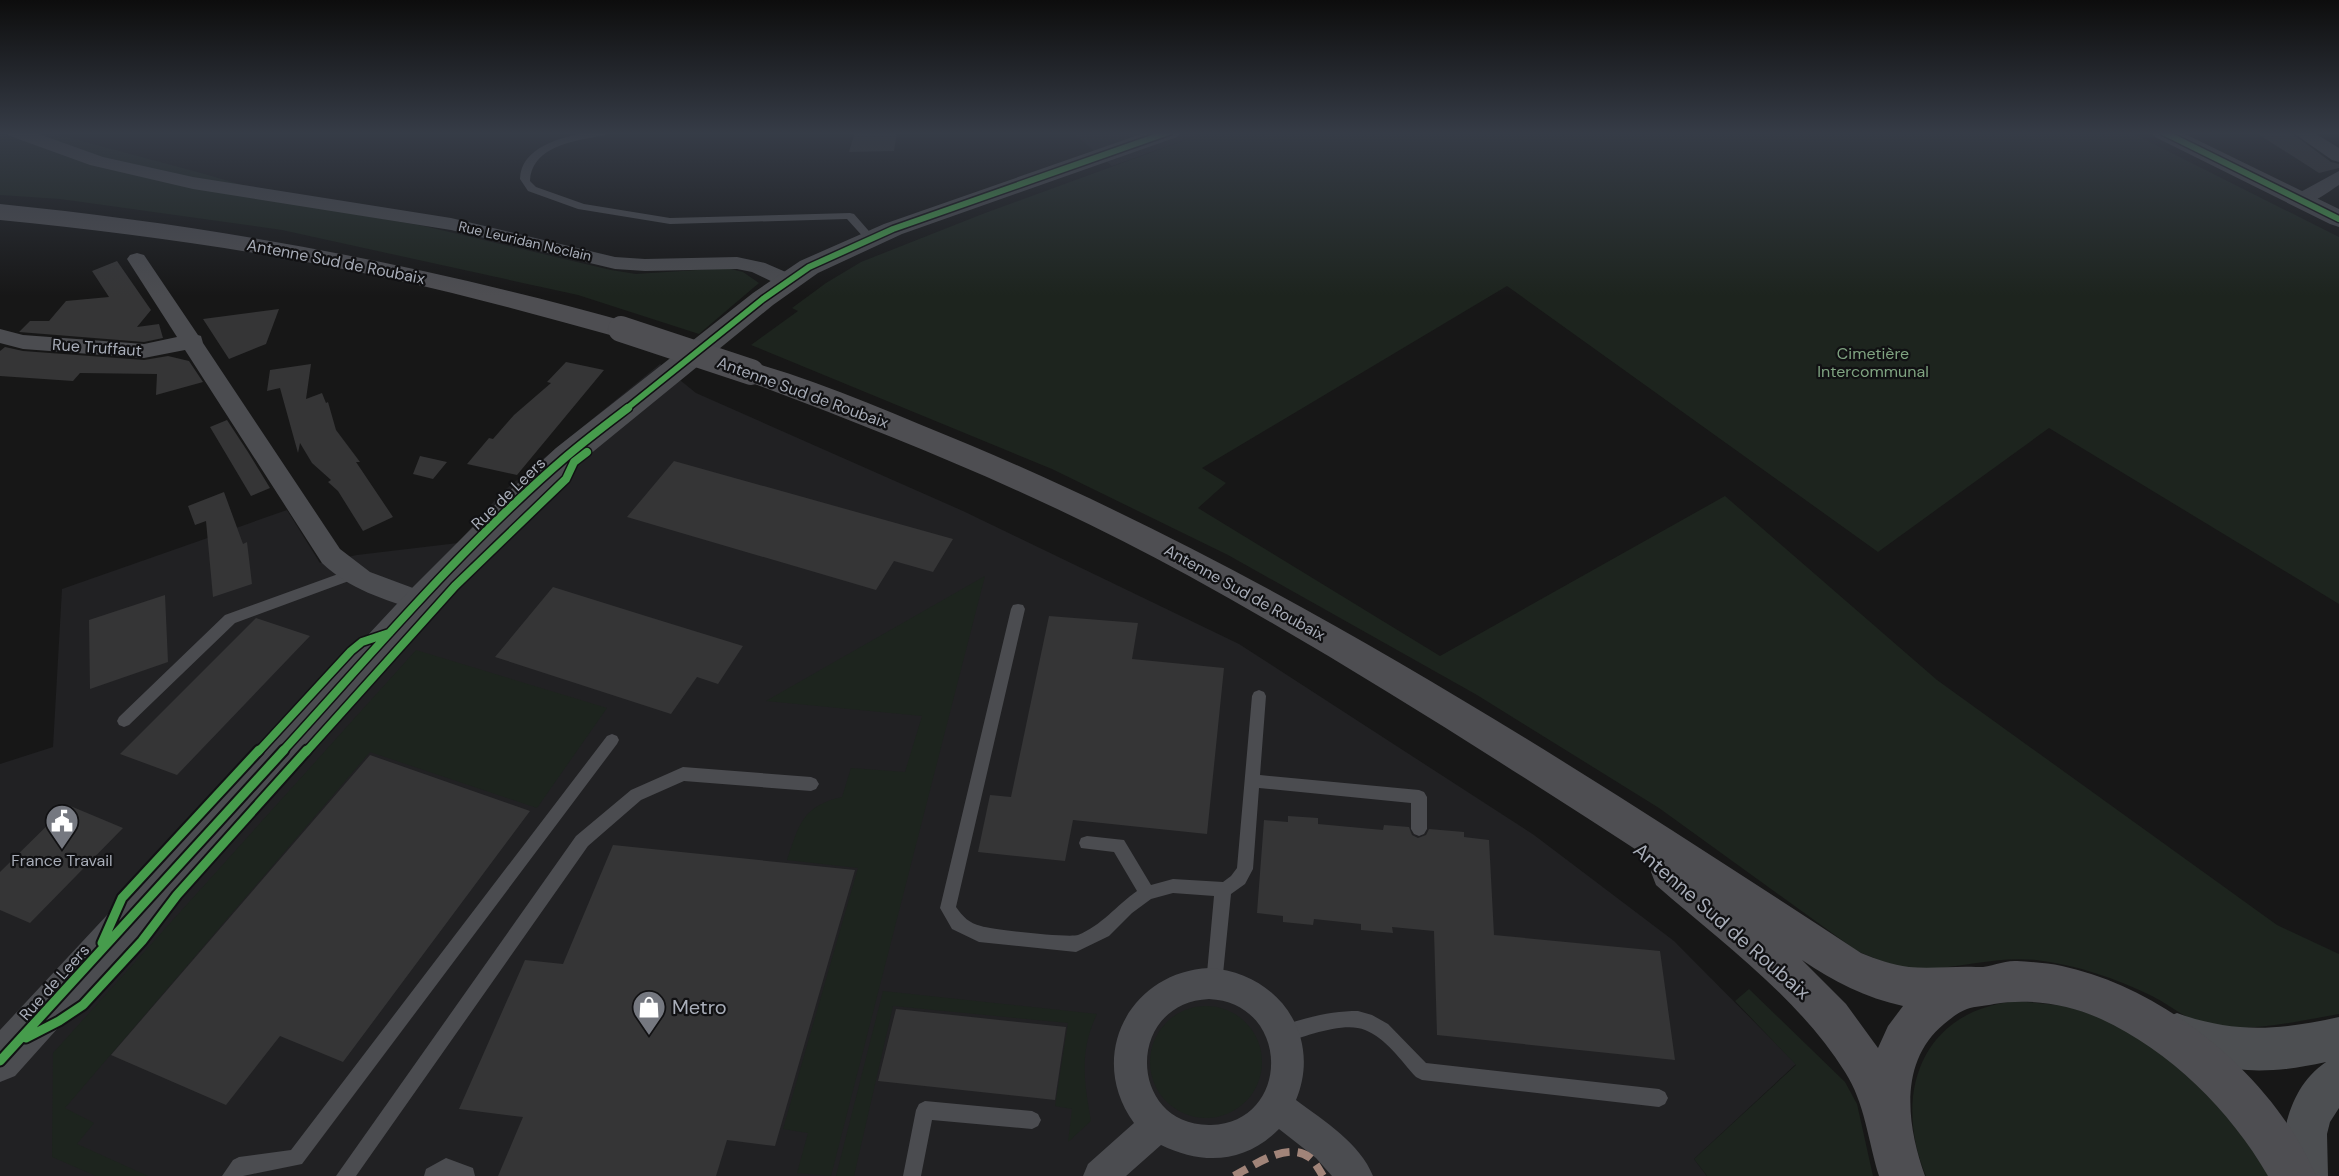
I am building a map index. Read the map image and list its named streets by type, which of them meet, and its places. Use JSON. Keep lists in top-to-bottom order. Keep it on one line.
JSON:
{"streets":{"highway":["Antenne Sud de Roubaix"],"street":["Rue Leuridan Noclain","Rue Truffaut","Rue de Leers"]},"crossings":[["Rue Leuridan Noclain","Rue de Leers"]],"parks":["Cimetière Intercommunal"],"places":{"public building":["France Travail"],"shop":["Metro"]}}
